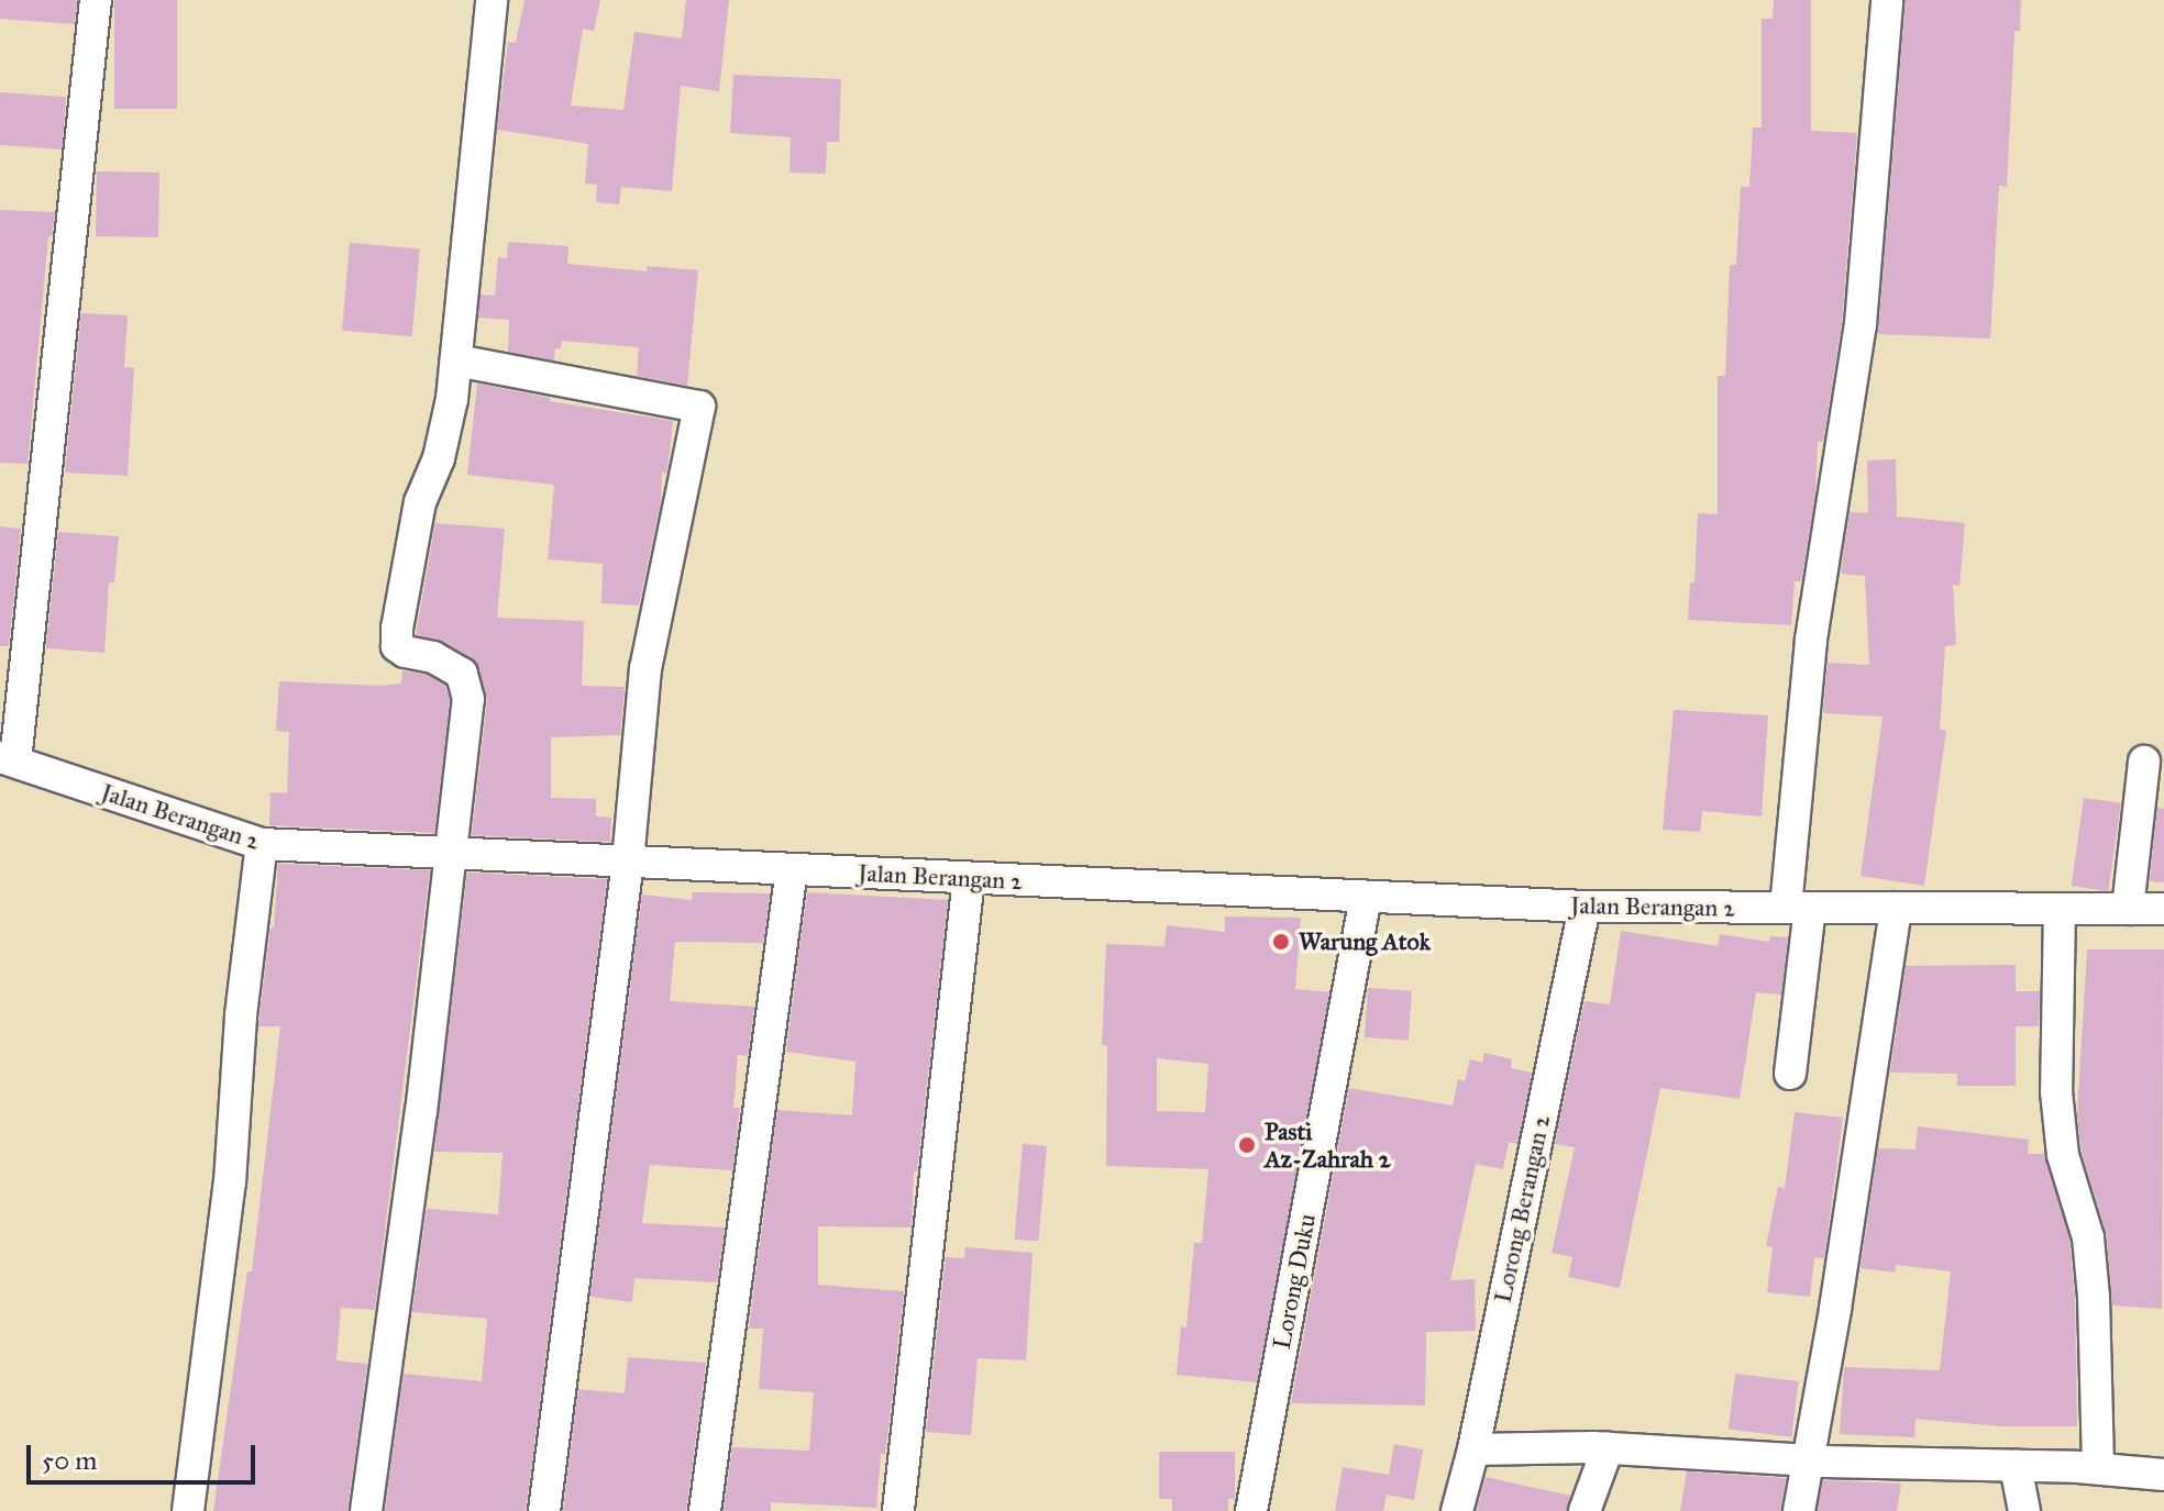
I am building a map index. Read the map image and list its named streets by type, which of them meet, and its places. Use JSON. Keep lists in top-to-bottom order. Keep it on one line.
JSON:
{"streets":{"street":["Jalan Berangan 2","Lorong Berangan 2","Lorong Duku"]},"crossings":[["Jalan Berangan 2","Lorong Berangan 2"],["Jalan Berangan 2","Lorong Duku"]],"places":["Warung Atok","Pasti Az-Zahrah 2"],"scale_bar":"50 m"}
